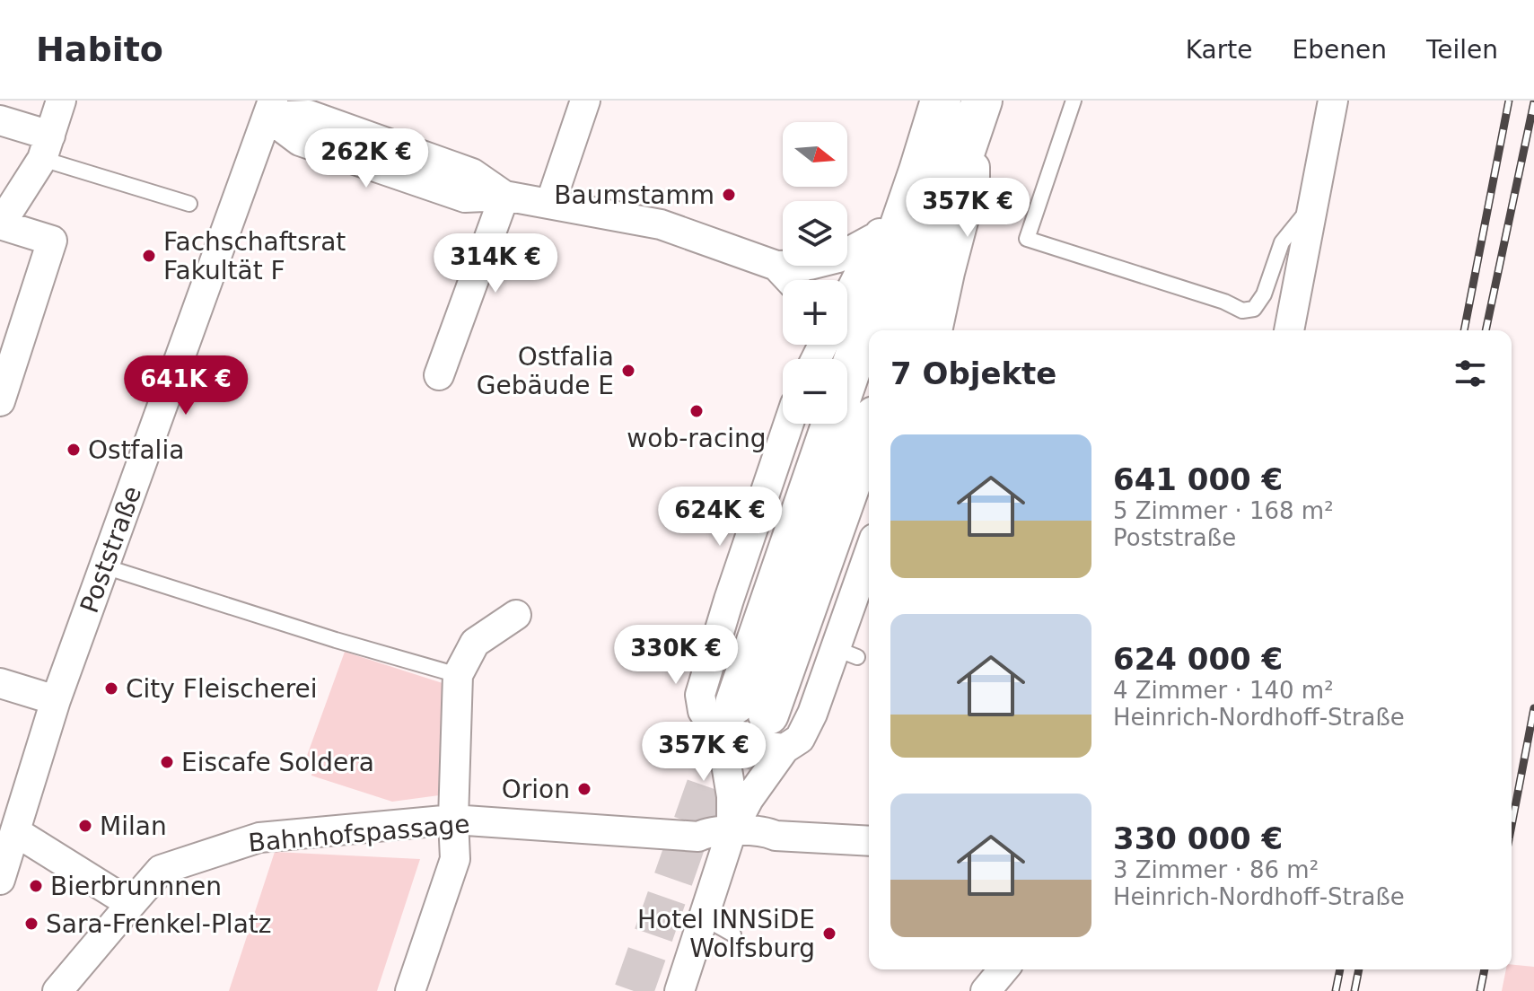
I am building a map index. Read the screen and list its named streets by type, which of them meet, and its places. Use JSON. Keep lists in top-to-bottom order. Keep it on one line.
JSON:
{"streets":{"street":["Poststraße","Bahnhofspassage"]},"places":["Baumstamm","Fachschaftsrat Fakultät F","Ostfalia Gebäude E","wob-racing","Ostfalia","City Fleischerei","Eiscafe Soldera","Orion","Milan","Bierbrunnnen","Sara-Frenkel-Platz","Hotel INNSiDE Wolfsburg"],"north":"right","page":{"header":"Habito","nav":["Karte","Ebenen","Teilen"],"map_buttons":["+","−"],"price":["262K €","357K €","314K €","641K €","624K €","330K €","357K €"],"heading":"7 Objekte","list":[{"name":"641 000 €","note":"5 Zimmer · 168 m² · Poststraße"},{"name":"624 000 €","note":"4 Zimmer · 140 m² · Heinrich-Nordhoff-Straße"},{"name":"330 000 €","note":"3 Zimmer · 86 m² · Heinrich-Nordhoff-Straße"}]}}
